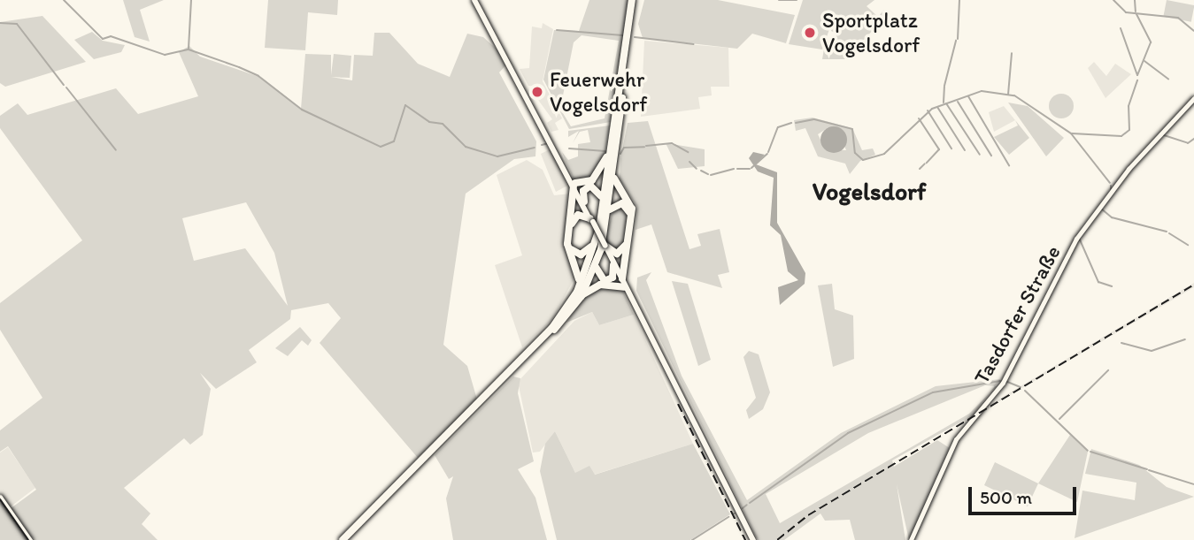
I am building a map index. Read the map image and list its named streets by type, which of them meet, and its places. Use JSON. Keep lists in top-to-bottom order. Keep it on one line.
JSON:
{"streets":{"main road":["Tasdorfer Straße"]},"districts":["Vogelsdorf"],"places":["Sportplatz Vogelsdorf","Feuerwehr Vogelsdorf"],"scale_bar":"500 m"}
